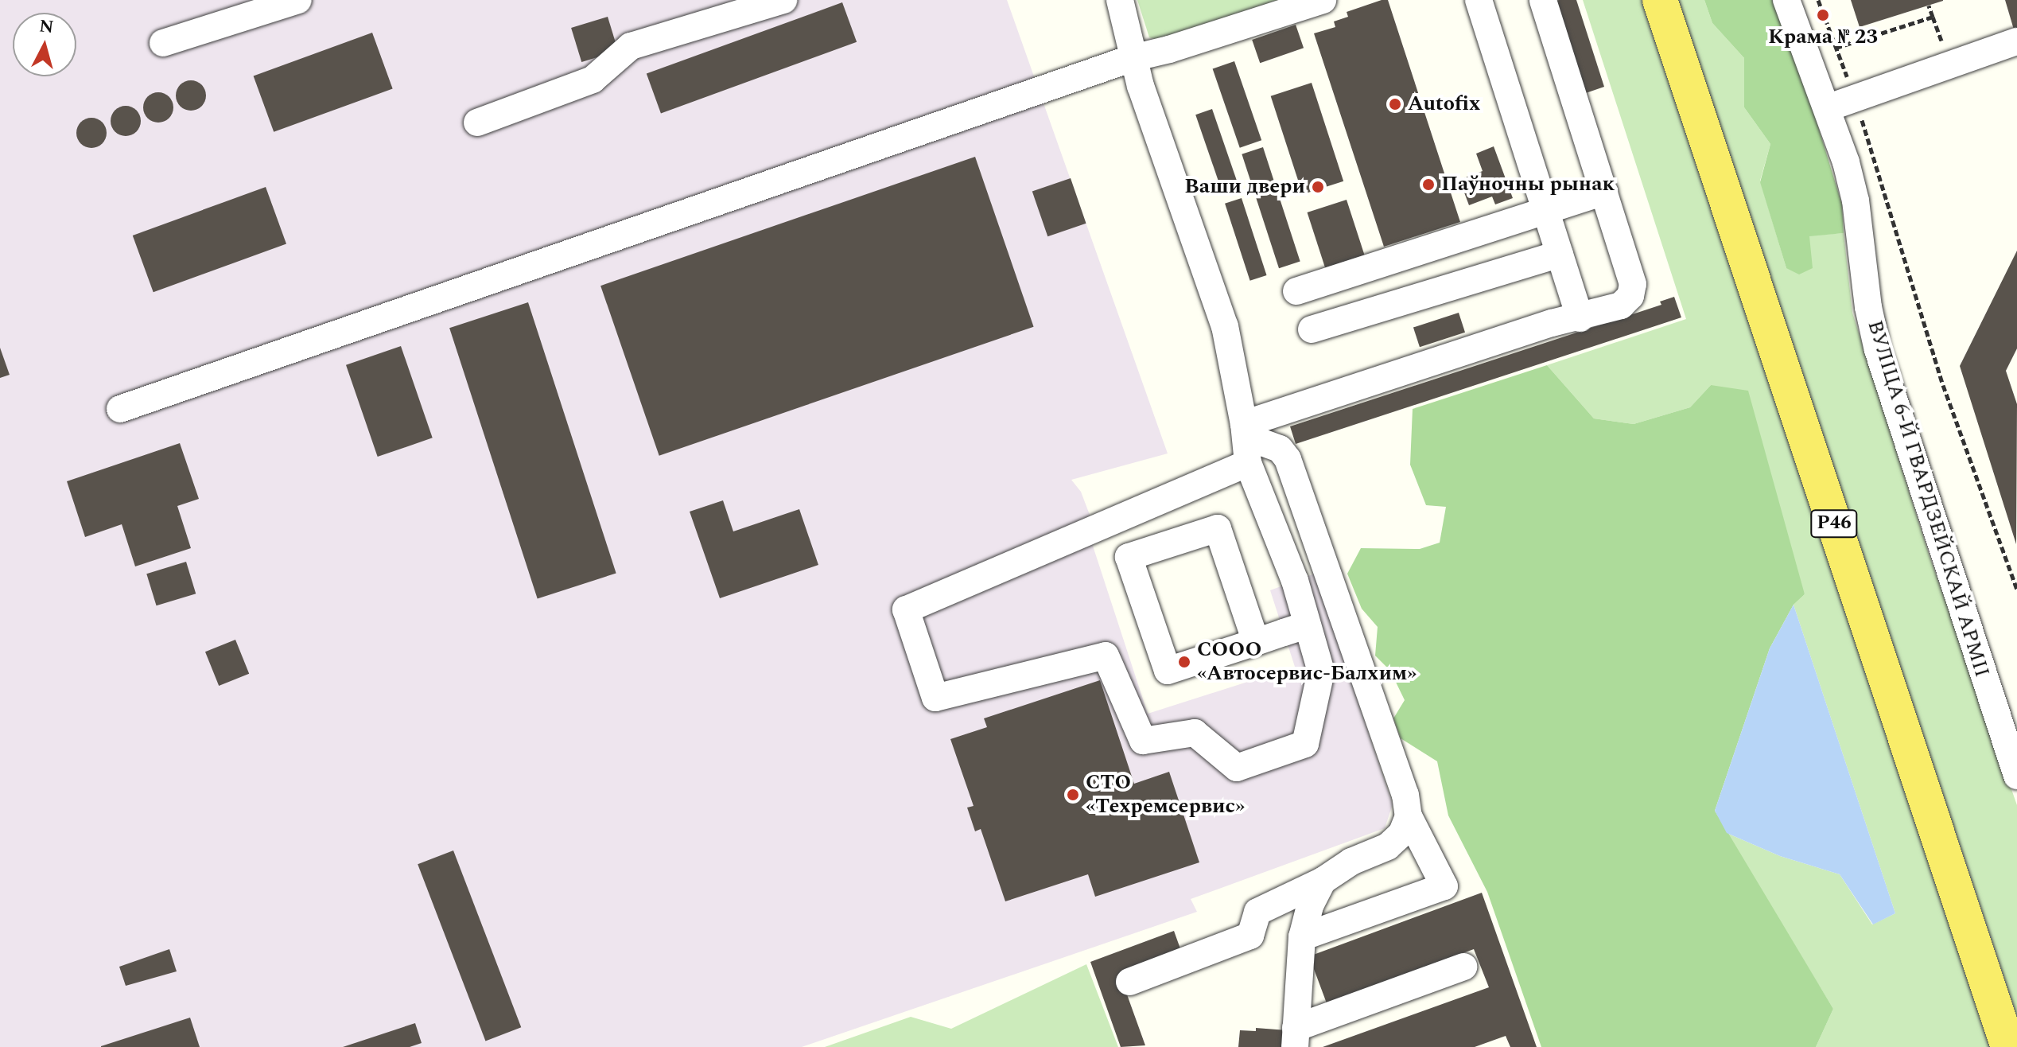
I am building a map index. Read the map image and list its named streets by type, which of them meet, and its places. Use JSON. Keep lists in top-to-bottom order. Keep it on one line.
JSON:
{"streets":{"main road":["Р46"],"street":["ВУЛІЦА 6-Й ГВАРДЗЕЙСКАЙ АРМІІ"]},"places":["Крама № 23","Autofix","Паўночны рынак","Ваши двери","СООО «Автосервис-Балхим»","СТО «Техремсервис»"],"north":"top"}
